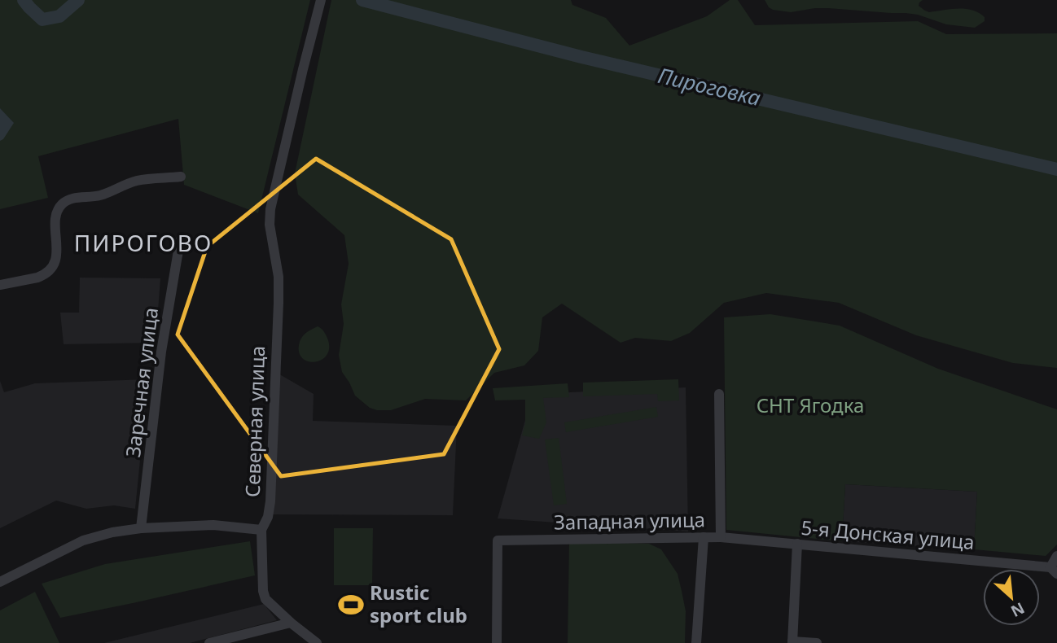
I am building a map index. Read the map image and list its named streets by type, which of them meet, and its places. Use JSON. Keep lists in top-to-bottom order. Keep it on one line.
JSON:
{"streets":{"street":["Заречная улица","Северная улица","Западная улица","5-я Донская улица"]},"crossings":[["Западная улица","5-я Донская улица"]],"districts":["ПИРОГОВО"],"water":["Пироговка"],"parks":["СНТ Ягодка"],"places":{"sports":["Rustic sport club"]},"north":"bottom right"}
